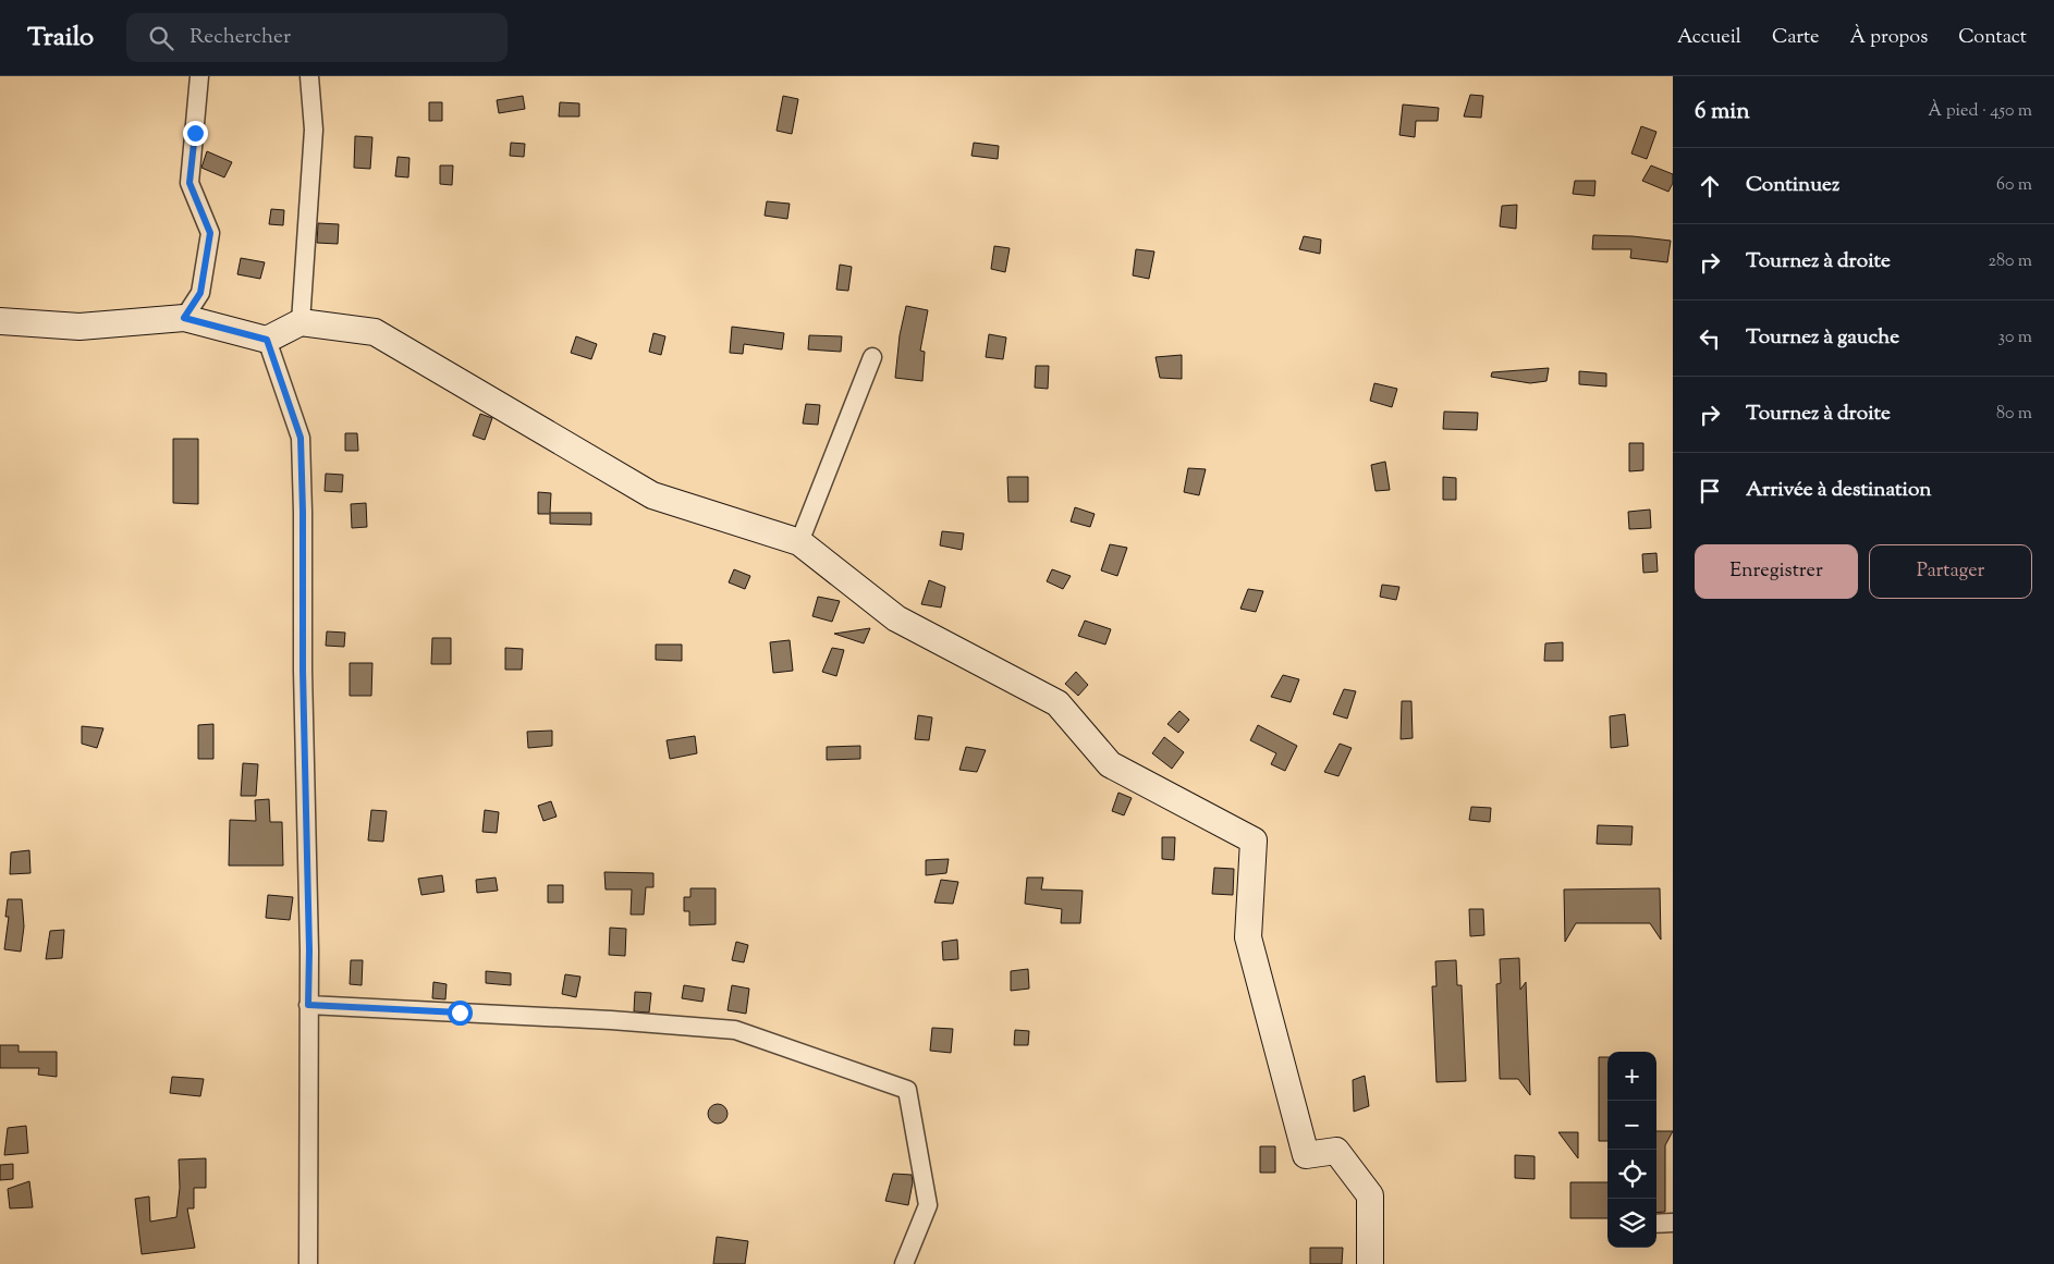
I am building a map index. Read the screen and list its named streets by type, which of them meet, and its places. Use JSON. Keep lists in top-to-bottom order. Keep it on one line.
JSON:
{"page":{"header":"Trailo","search":"Rechercher","nav":["Accueil","Carte","À propos","Contact"],"heading":["6 min","À pied · 450 m"],"list":[["Continuez","60 m"],["Tournez à droite","280 m"],["Tournez à gauche","30 m"],["Tournez à droite","80 m"],"Arrivée à destination"],"buttons":["Enregistrer","Partager"],"map_buttons":["+","−"]}}
